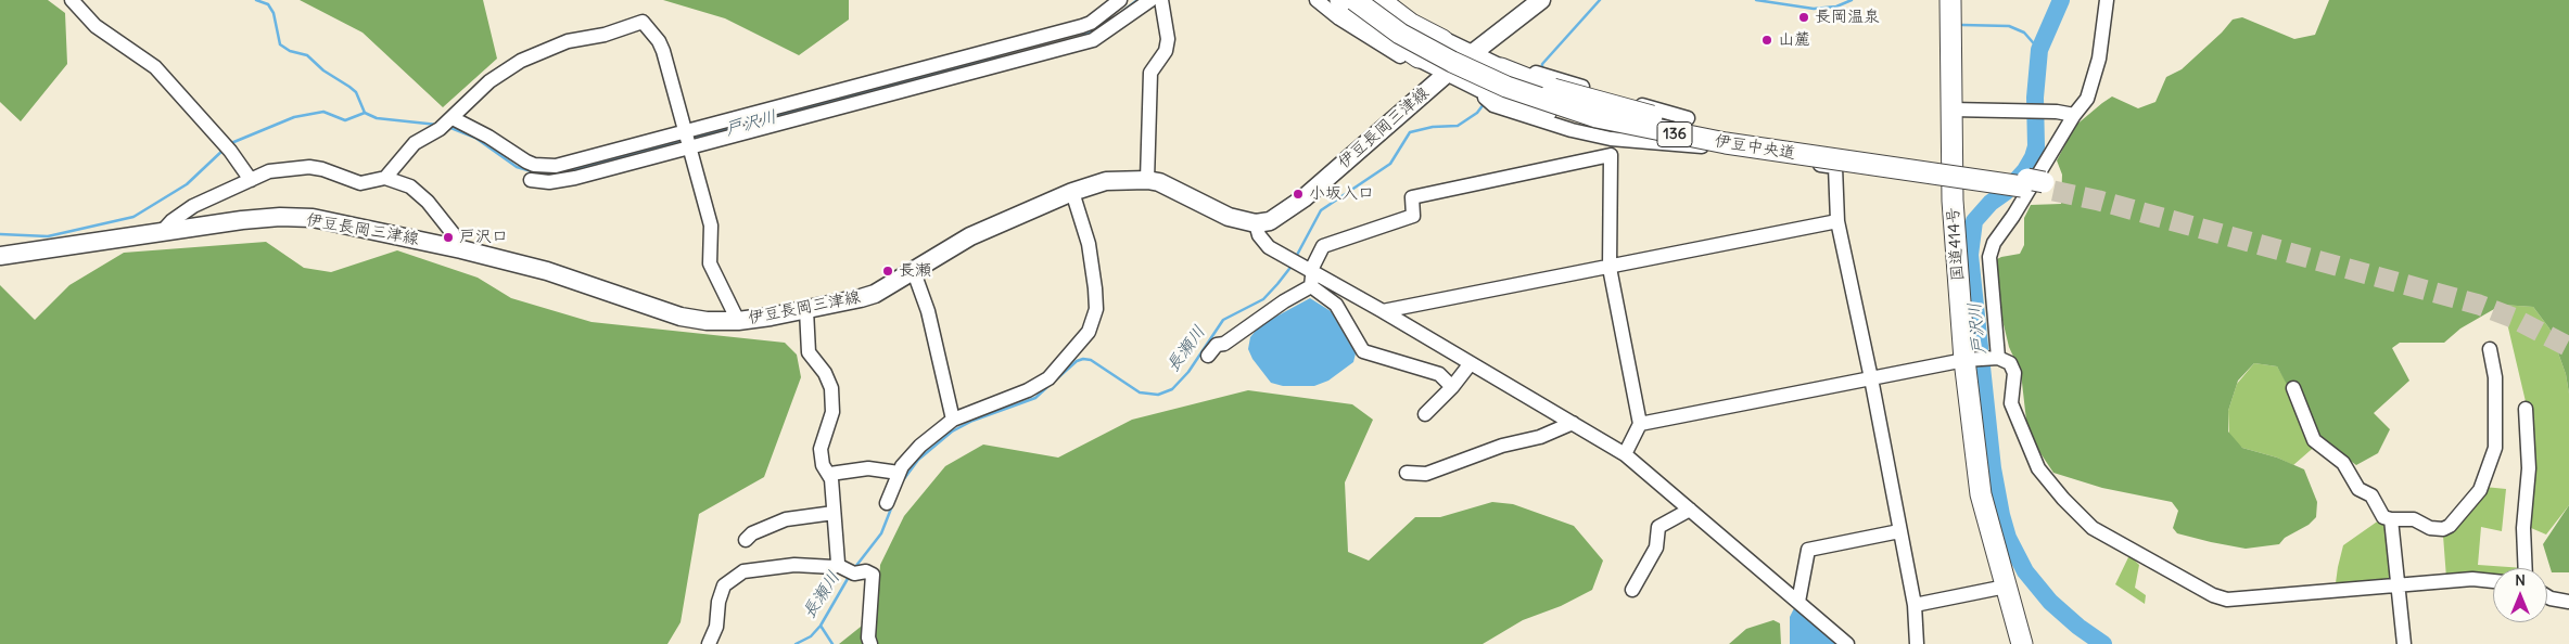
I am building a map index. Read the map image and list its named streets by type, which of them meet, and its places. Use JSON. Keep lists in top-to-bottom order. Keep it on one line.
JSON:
{"streets":{"highway":["136","伊豆中央道","国道414号"],"main road":["伊豆長岡三津線"]},"water":["戸沢川","長瀬川"],"places":["長岡温泉","山麓","小坂入口","戸沢口","長瀬"],"north":"top"}
